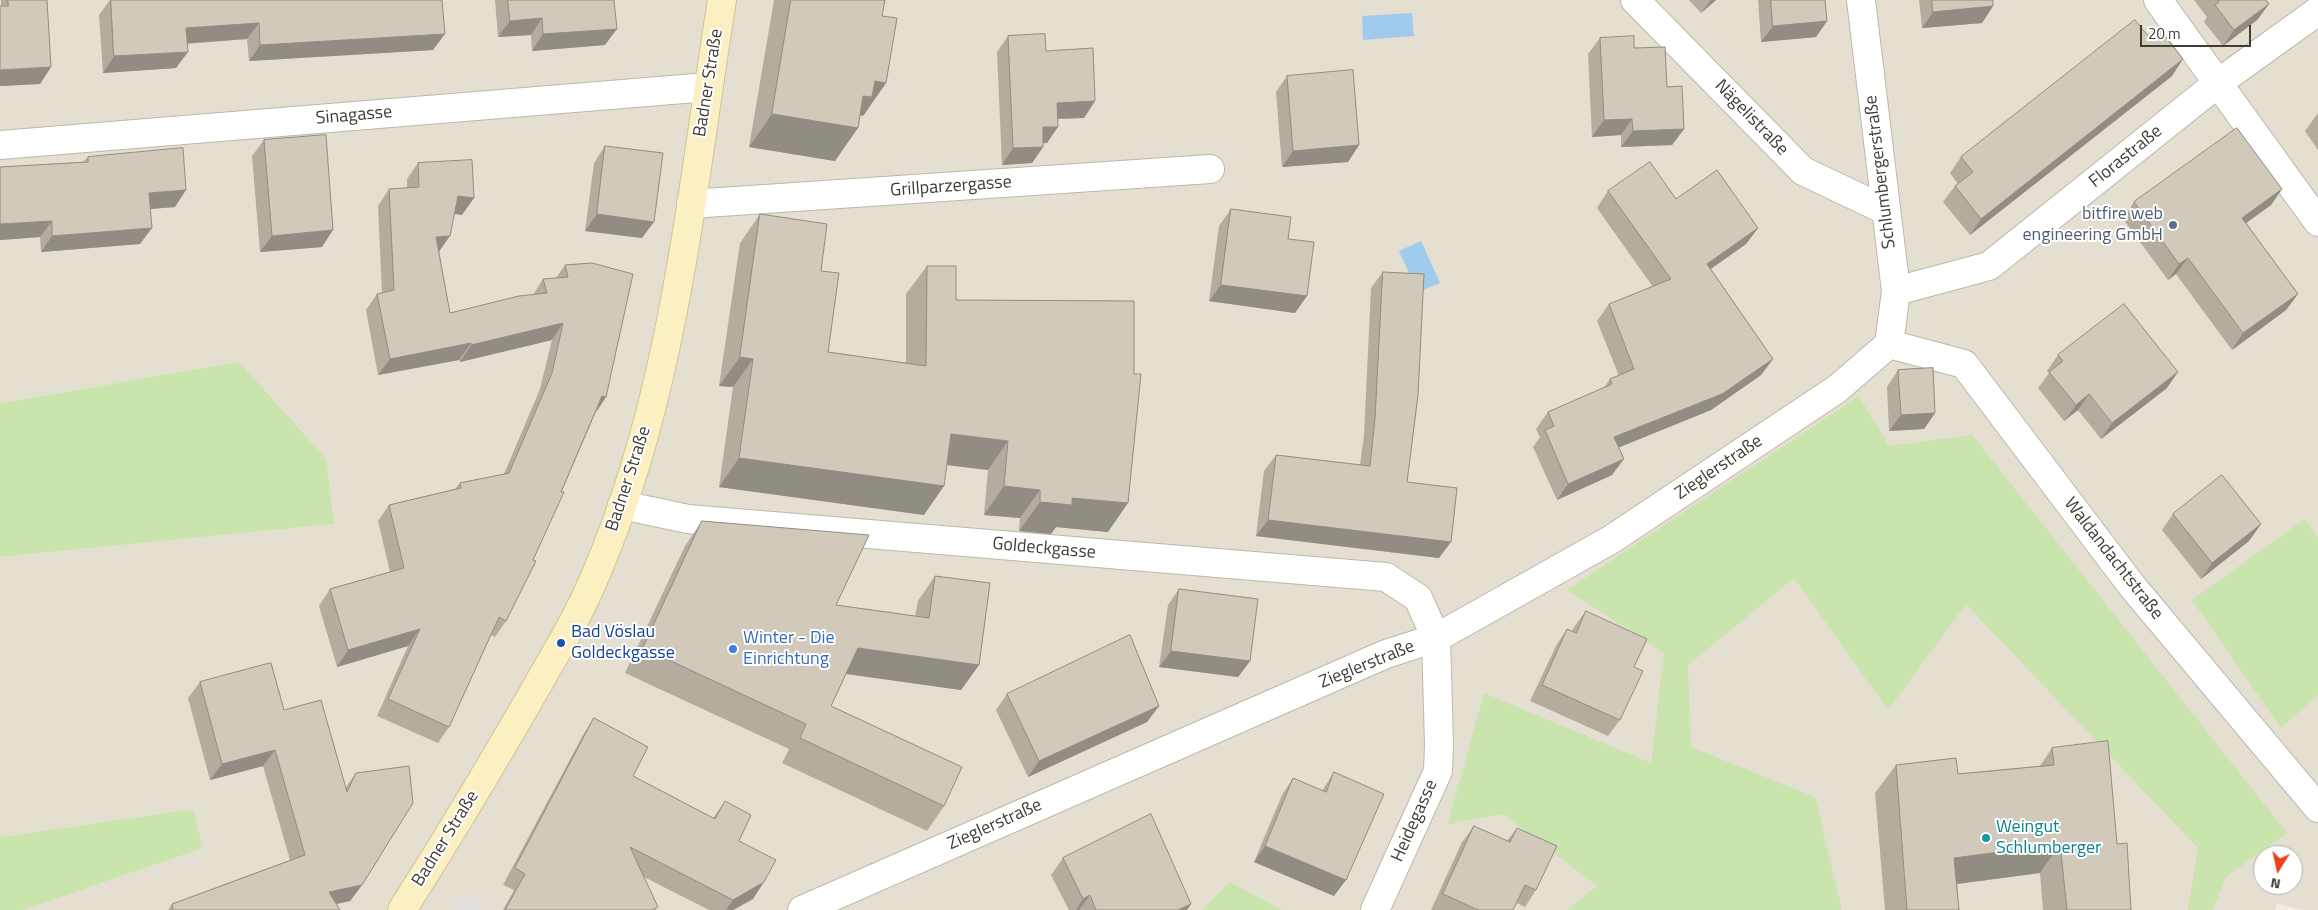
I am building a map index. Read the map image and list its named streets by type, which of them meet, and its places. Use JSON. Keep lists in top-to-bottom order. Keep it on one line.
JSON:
{"streets":{"street":["Badner Straße","Sinagasse","Nägelistraße","Florastraße","Schlumbergerstraße","Grillparzergasse","Zieglerstraße","Goldeckgasse","Waldandachtstraße","Heidegasse"]},"crossings":[["Badner Straße","Sinagasse"],["Badner Straße","Grillparzergasse"],["Badner Straße","Goldeckgasse"],["Nägelistraße","Schlumbergerstraße"],["Florastraße","Schlumbergerstraße"],["Schlumbergerstraße","Zieglerstraße"],["Schlumbergerstraße","Waldandachtstraße"],["Zieglerstraße","Goldeckgasse"],["Zieglerstraße","Waldandachtstraße"],["Zieglerstraße","Heidegasse"],["Goldeckgasse","Heidegasse"]],"places":["bitfire web engineering GmbH","Bad Vöslau Goldeckgasse","Winter - Die Einrichtung","Weingut Schlumberger"],"scale_bar":"20 m","north":"bottom"}
